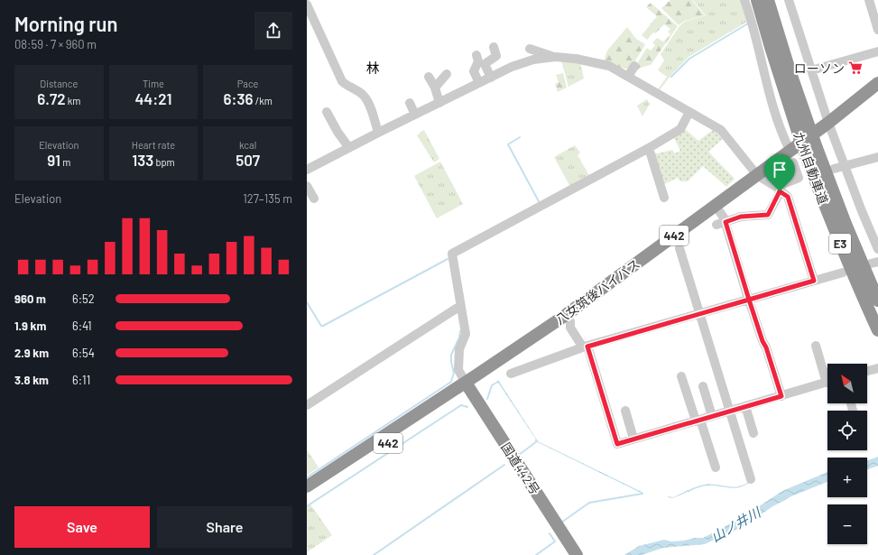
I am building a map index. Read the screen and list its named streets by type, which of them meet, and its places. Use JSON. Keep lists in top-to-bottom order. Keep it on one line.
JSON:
{"streets":{"highway":["九州自動車道","442","E3","八女筑後バイパス","国道442号"]},"crossings":[["八女筑後バイパス","国道442号"]],"districts":["林"],"water":["山ノ井川"],"places":{"supermarket":["ローソン"]},"north":"top left","page":{"heading":["Morning run","08:59 · 7 × 960 m"],"stats":[["Distance","6.72 km"],["Time","44:21"],["Pace","6:36 /km"],["Elevation","91 m"],["Heart rate","133 bpm"],["kcal","507"]],"chart":["Elevation","127–135 m"],"list":[{"name":"960 m","note":"6:52"},{"name":"1.9 km","note":"6:41"},{"name":"2.9 km","note":"6:54"},{"name":"3.8 km","note":"6:11"}],"map_buttons":["+","−"],"buttons":["Save","Share"]}}
